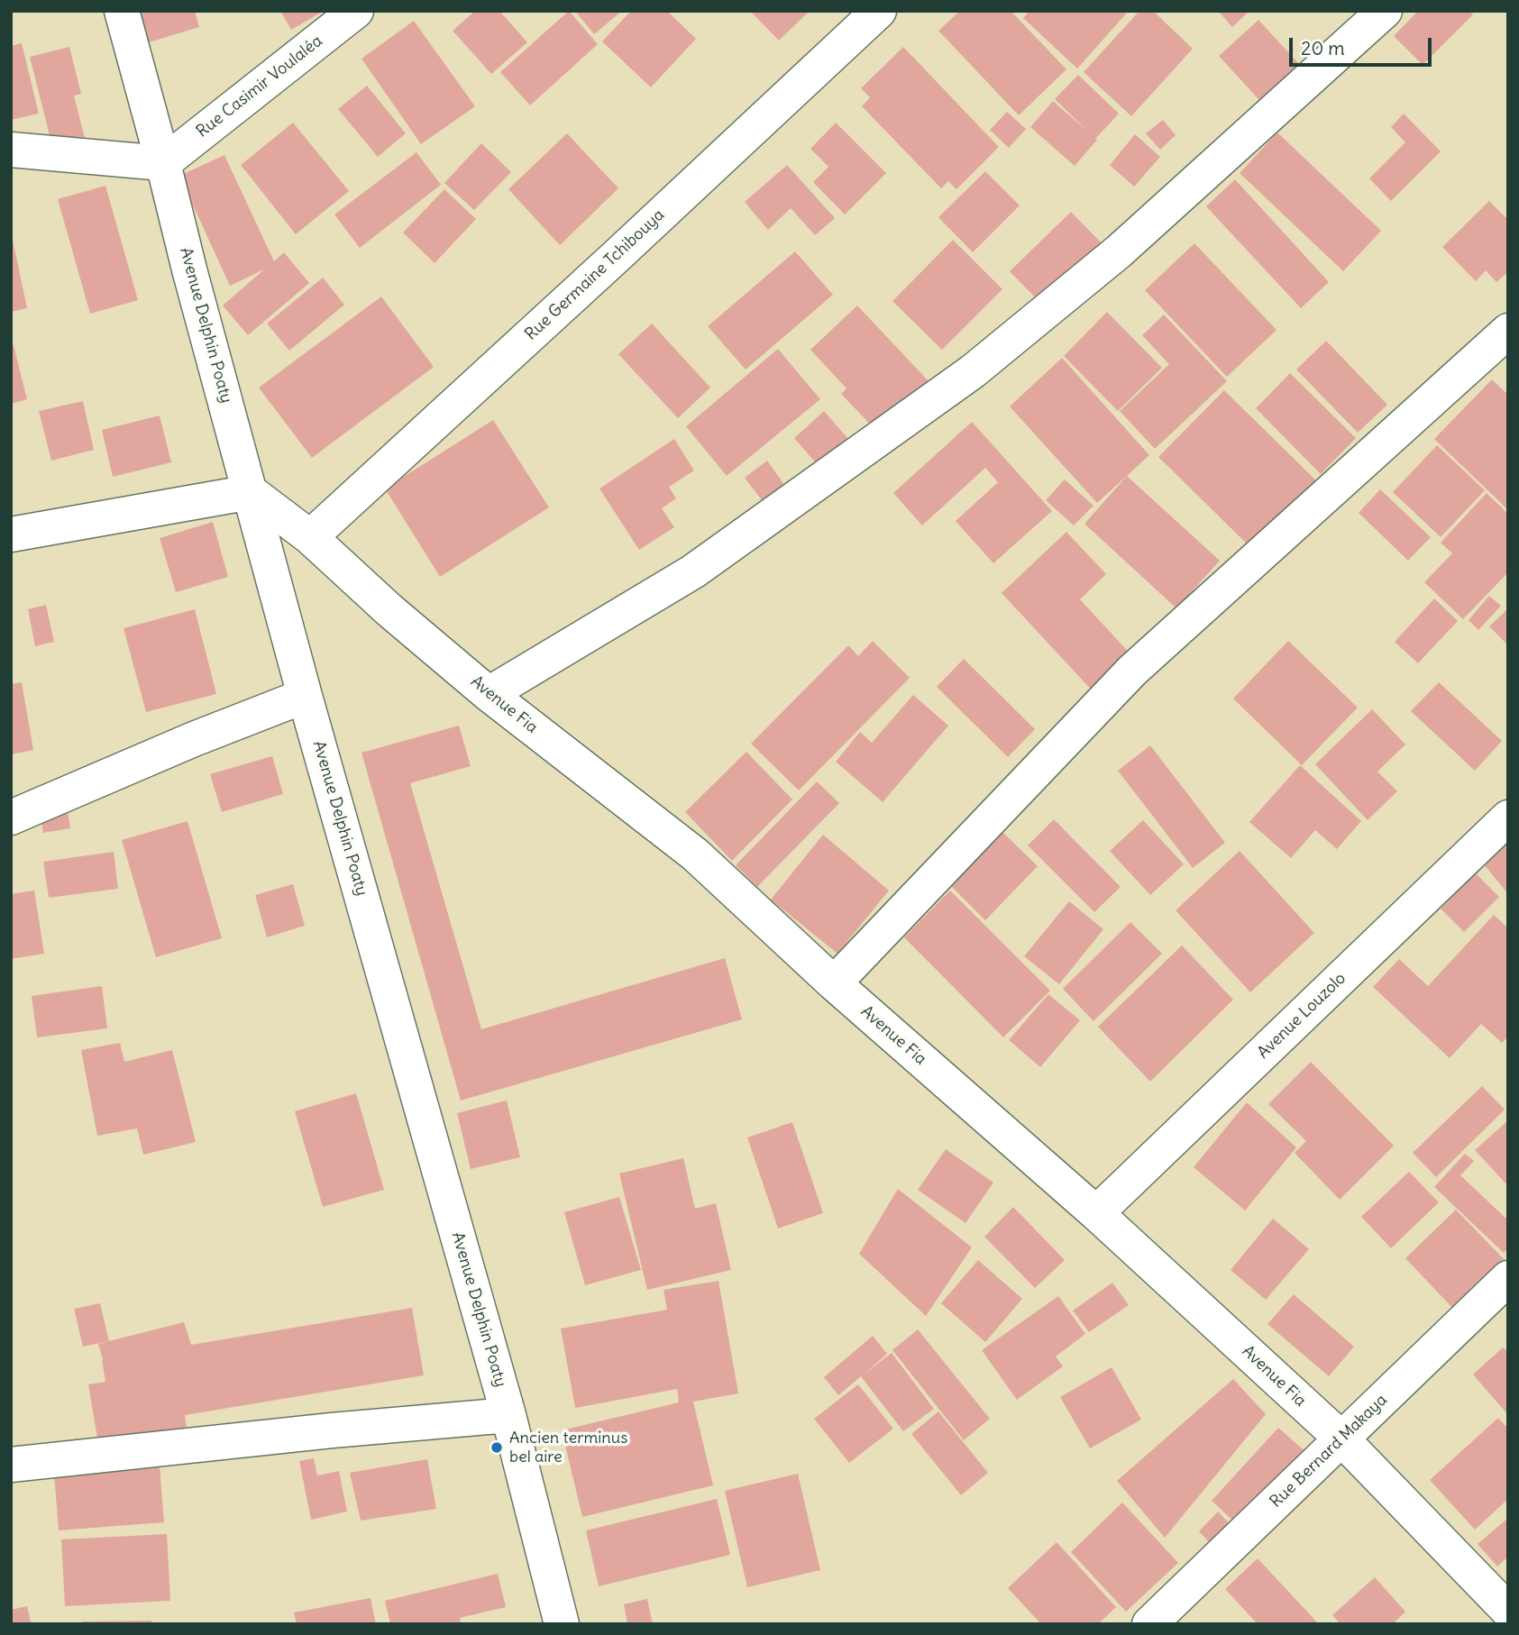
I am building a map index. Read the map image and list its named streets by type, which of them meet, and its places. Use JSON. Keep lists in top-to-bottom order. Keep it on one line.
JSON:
{"streets":{"street":["Rue Casimir Voulaléa","Rue Germaine Tchibouya","Avenue Delphin Poaty","Avenue Fia","Avenue Louzolo","Rue Bernard Makaya"]},"crossings":[["Rue Casimir Voulaléa","Avenue Delphin Poaty"],["Rue Germaine Tchibouya","Avenue Fia"],["Avenue Delphin Poaty","Avenue Fia"],["Avenue Fia","Avenue Louzolo"],["Avenue Fia","Rue Bernard Makaya"]],"places":["Ancien terminus bel aire"],"scale_bar":"20 m"}
